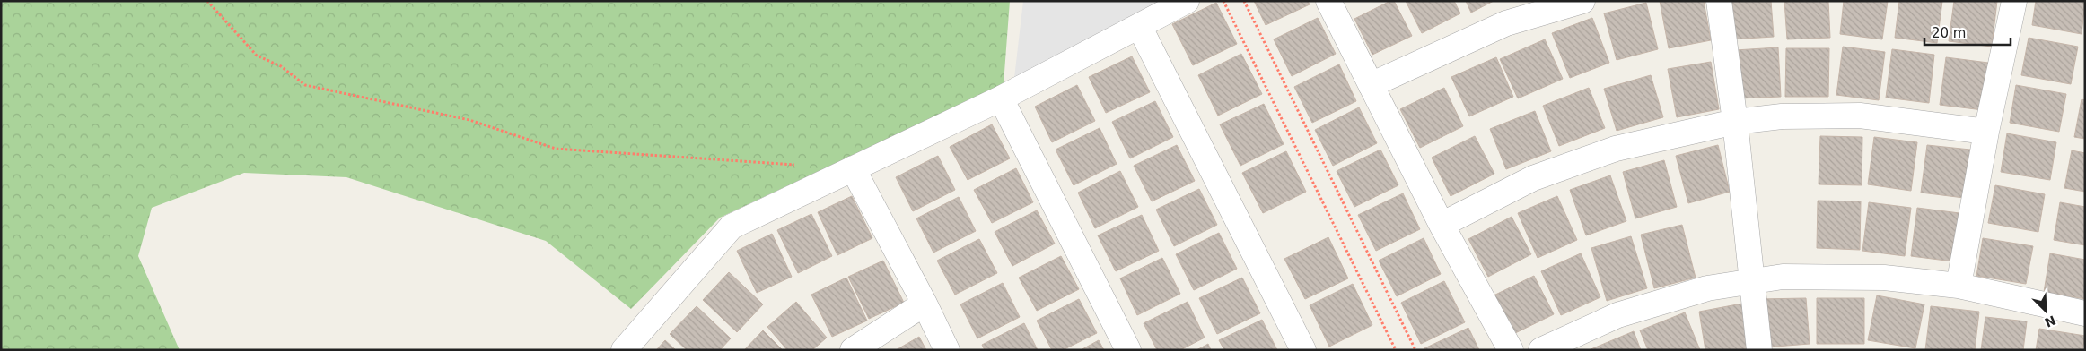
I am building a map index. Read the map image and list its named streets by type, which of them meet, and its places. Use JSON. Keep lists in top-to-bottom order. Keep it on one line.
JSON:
{"scale_bar":"20 m","north":"bottom right"}
